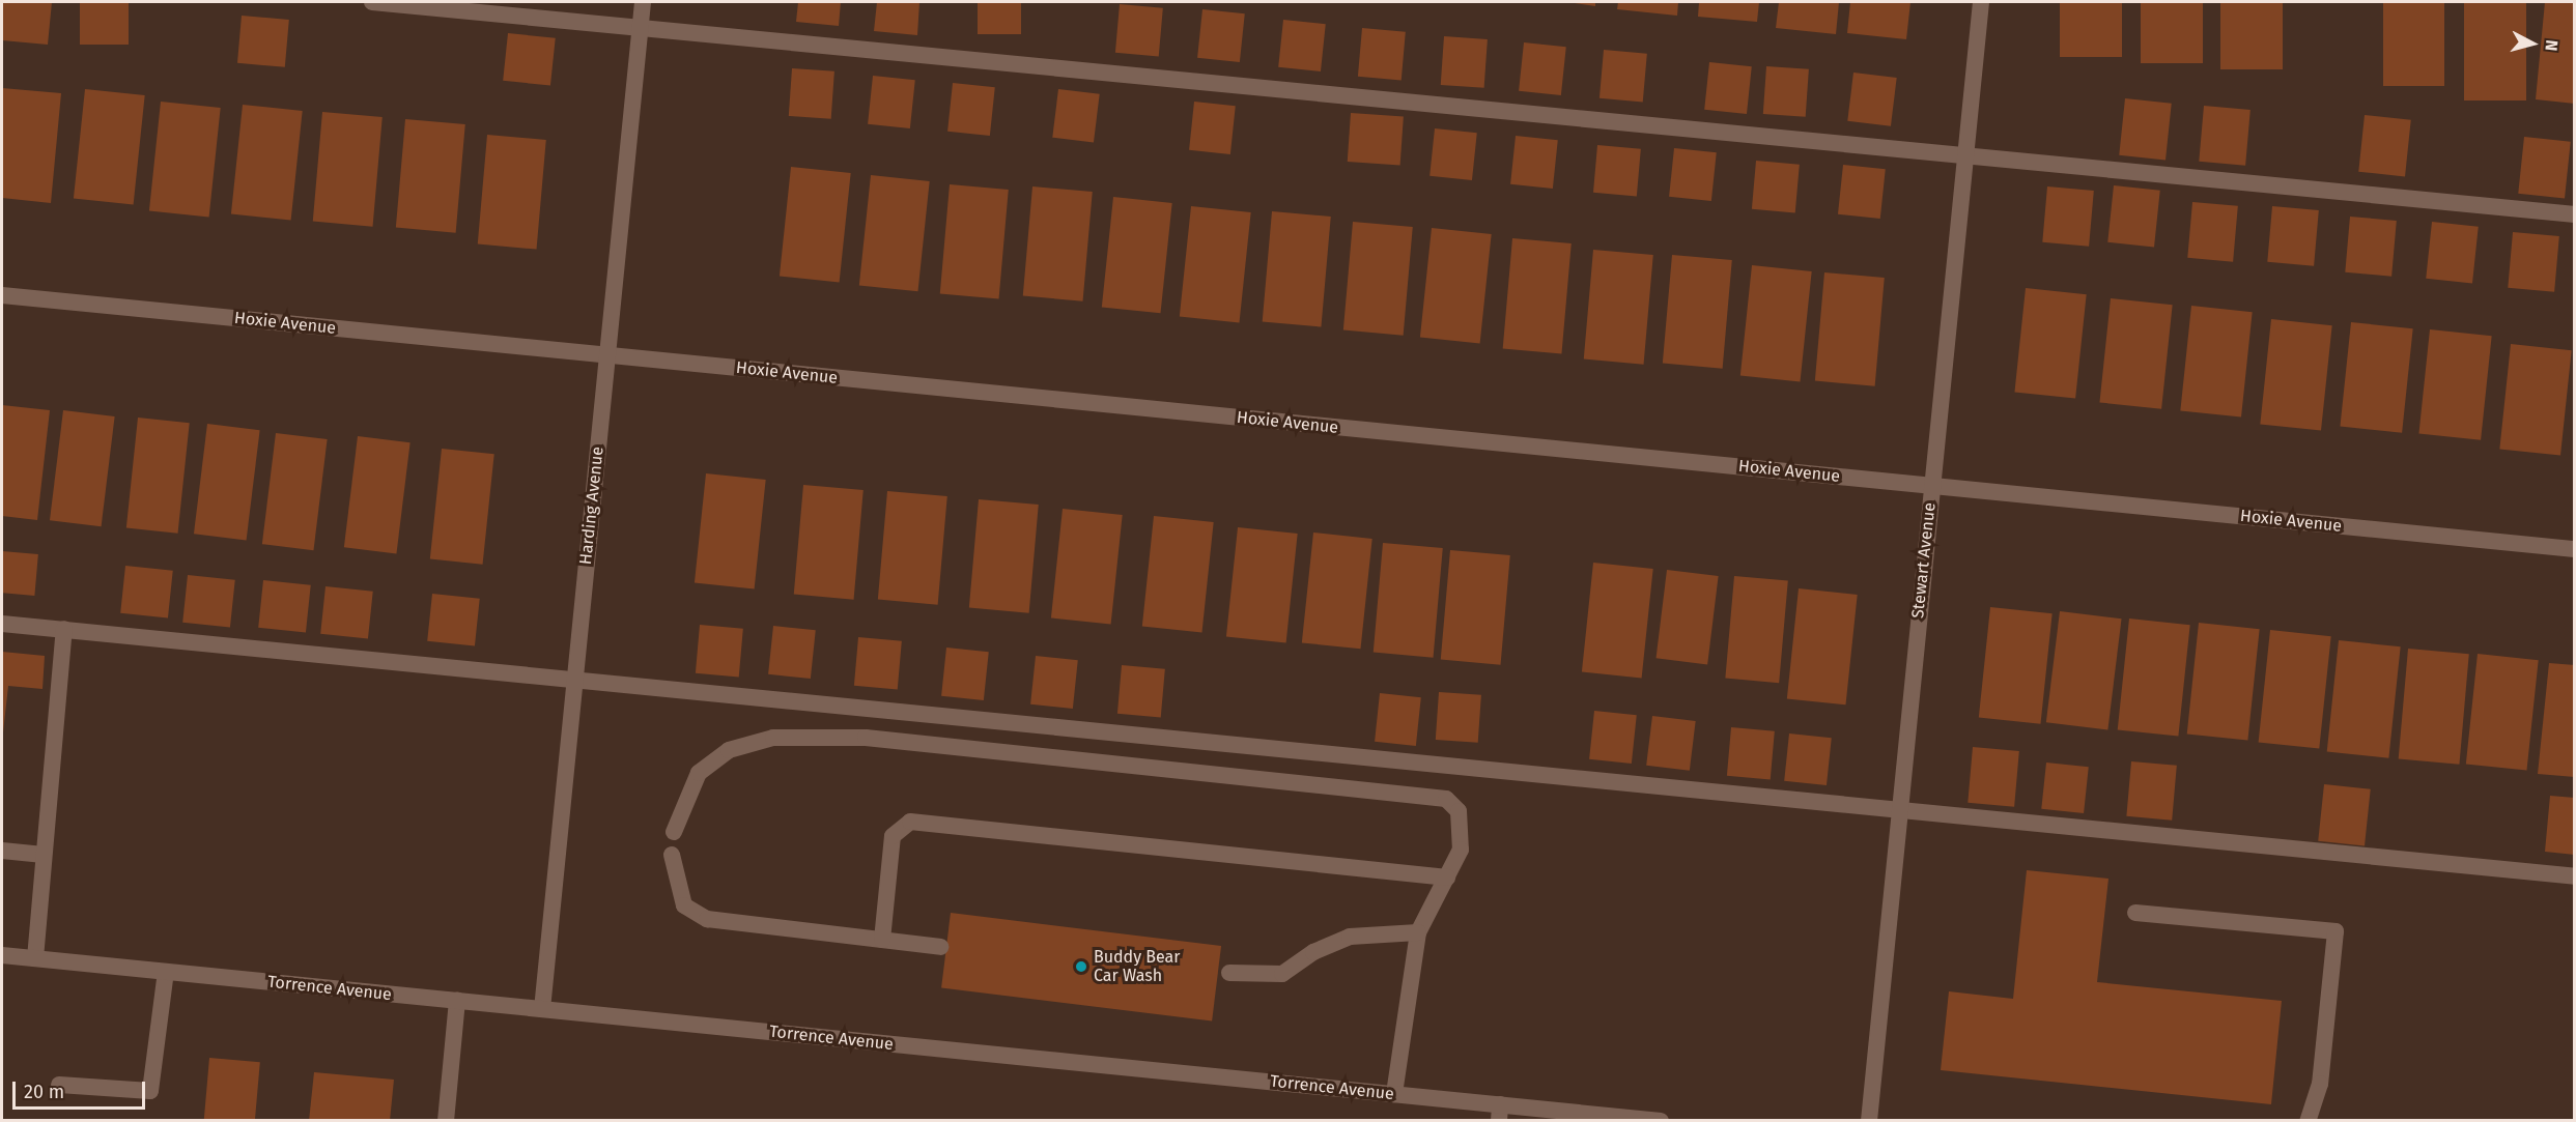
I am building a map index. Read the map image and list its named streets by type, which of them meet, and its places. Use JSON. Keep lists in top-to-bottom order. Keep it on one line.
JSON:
{"streets":{"street":["Hoxie Avenue","Harding Avenue","Stewart Avenue","Torrence Avenue"]},"crossings":[["Hoxie Avenue","Harding Avenue"],["Hoxie Avenue","Stewart Avenue"],["Harding Avenue","Torrence Avenue"]],"places":["Buddy Bear Car Wash"],"scale_bar":"20 m","north":"right"}
